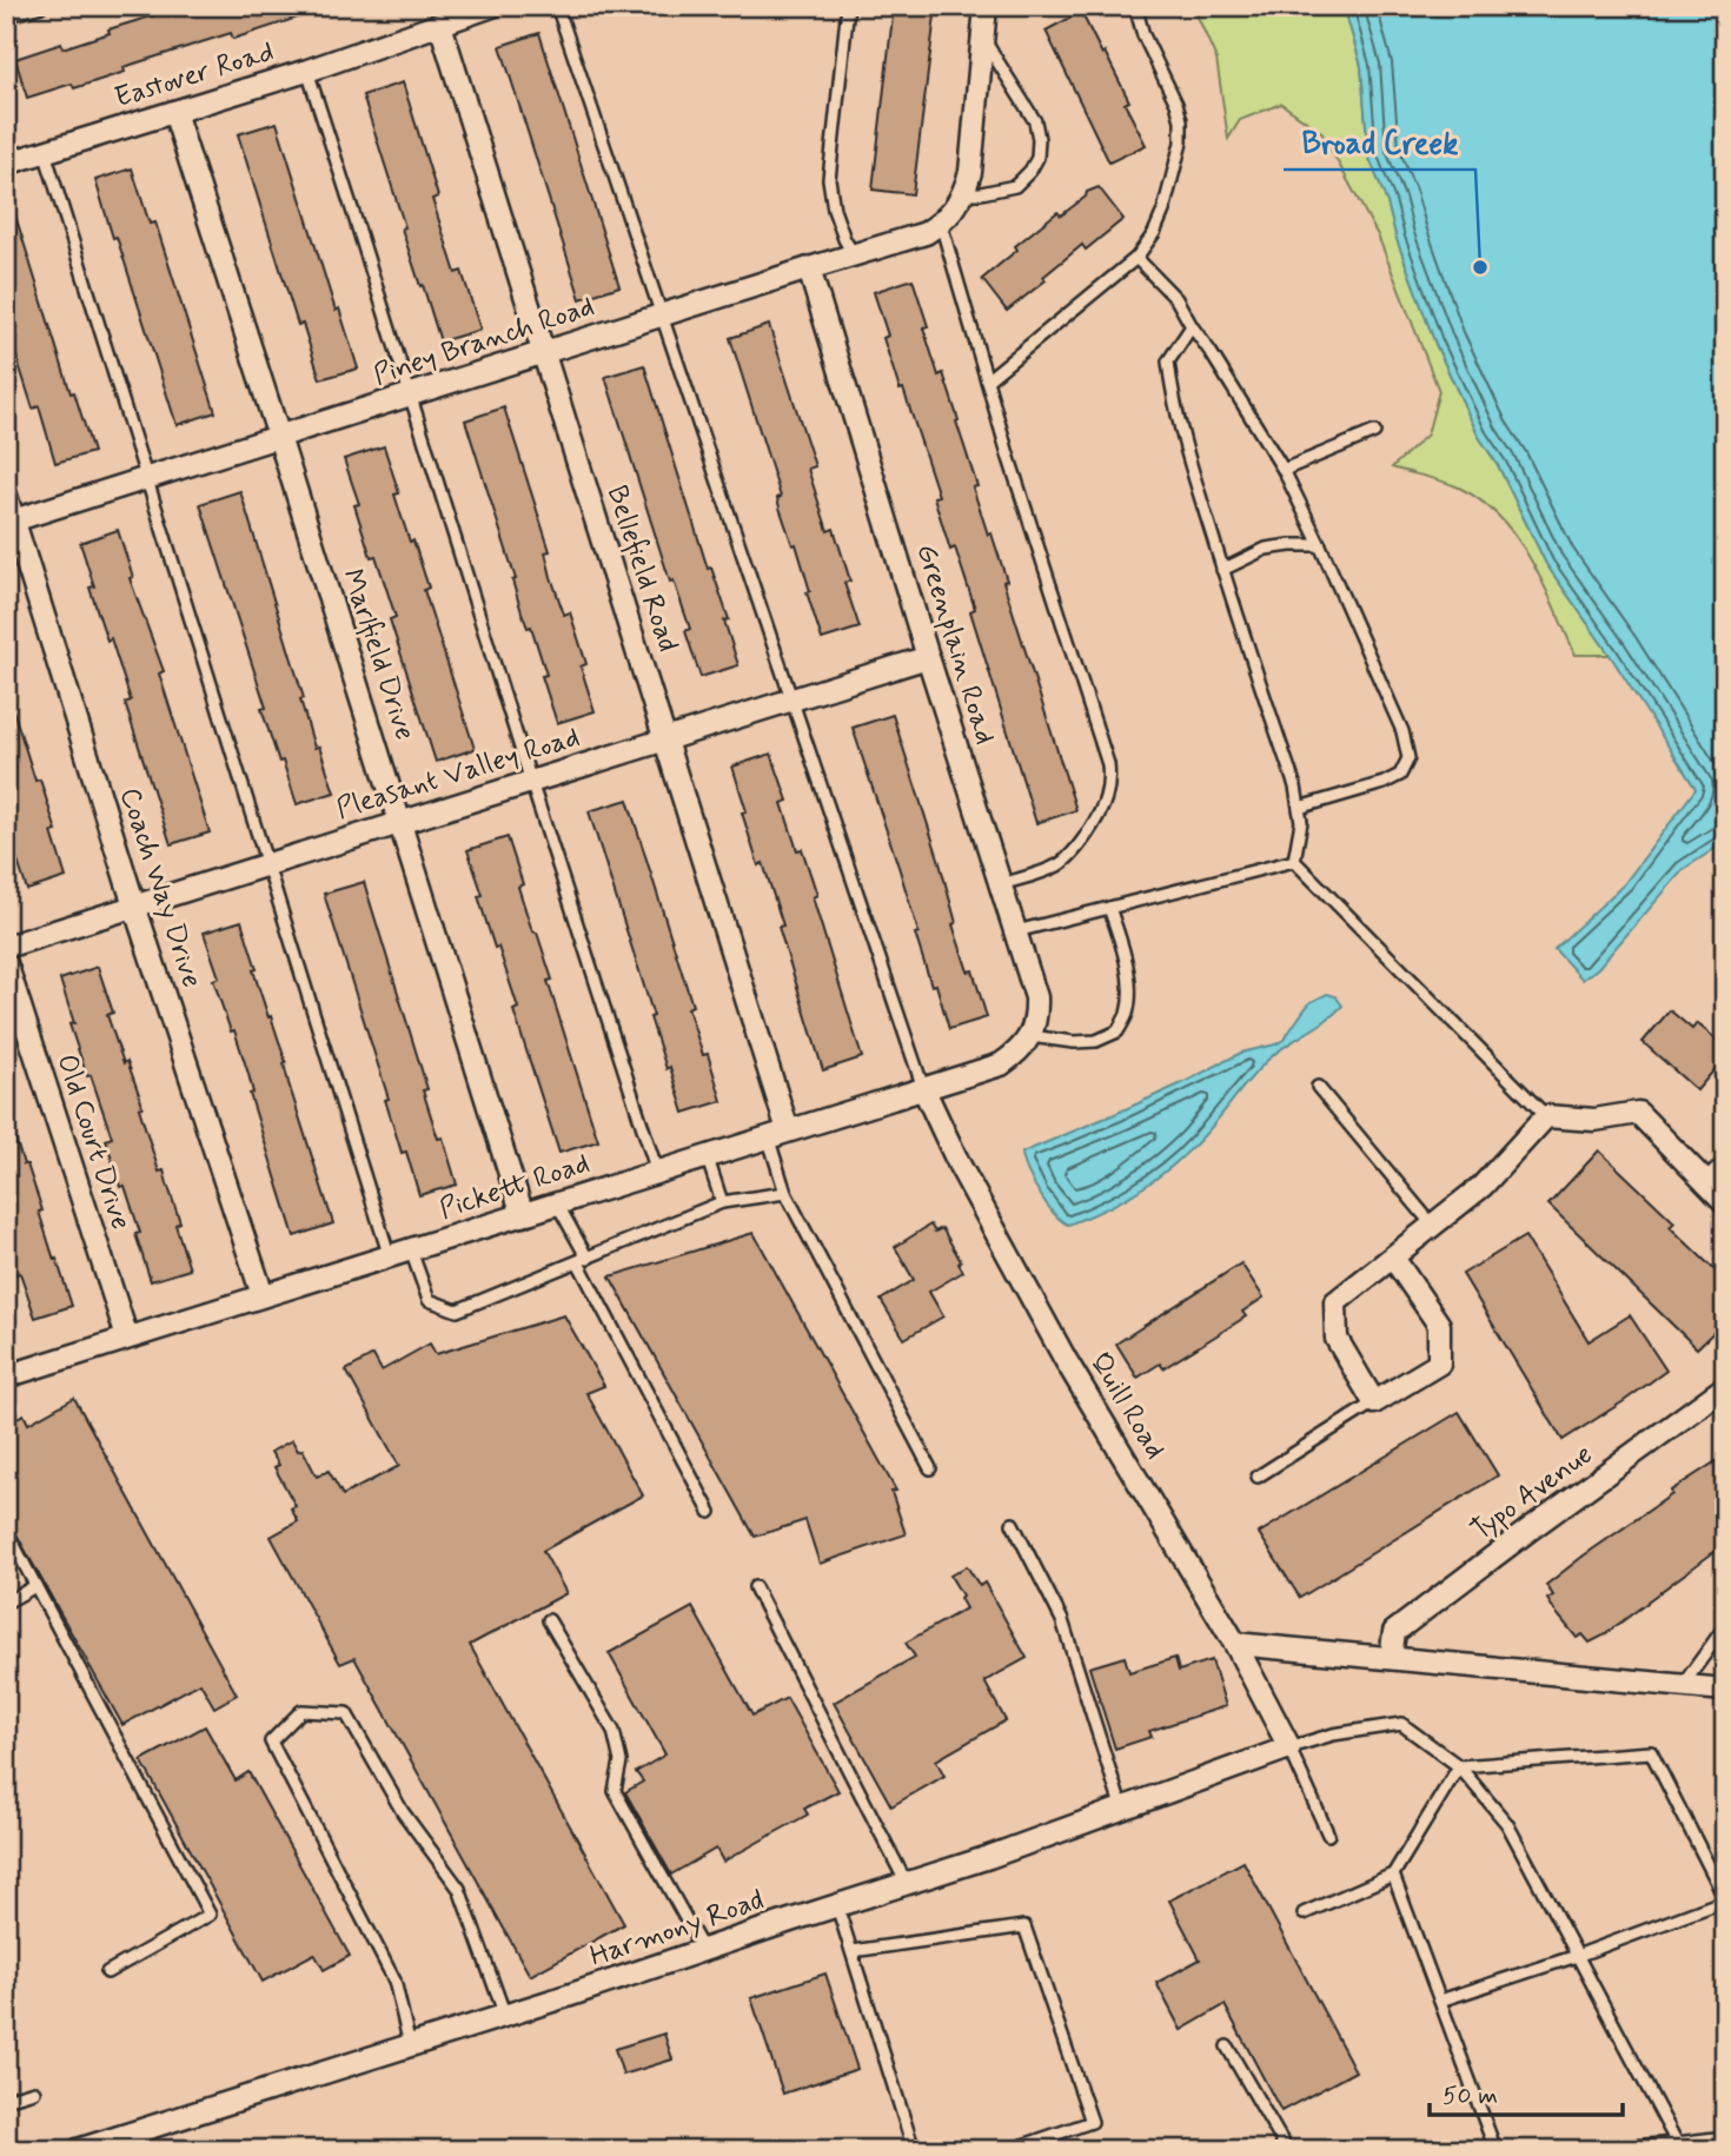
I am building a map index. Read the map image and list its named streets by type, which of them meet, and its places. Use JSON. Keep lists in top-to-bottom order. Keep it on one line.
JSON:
{"streets":{"street":["Eastover Road","Piney Branch Road","Bellefield Road","Greenplain Road","Marlfield Drive","Pleasant Valley Road","Coach Way Drive","Old Court Drive","Pickett Road","Quill Road","Typo Avenue","Harmony Road"]},"crossings":[["Eastover Road","Bellefield Road"],["Eastover Road","Marlfield Drive"],["Piney Branch Road","Bellefield Road"],["Piney Branch Road","Greenplain Road"],["Piney Branch Road","Marlfield Drive"],["Piney Branch Road","Coach Way Drive"],["Bellefield Road","Pleasant Valley Road"],["Bellefield Road","Pickett Road"],["Greenplain Road","Pleasant Valley Road"],["Greenplain Road","Pickett Road"],["Marlfield Drive","Pleasant Valley Road"],["Marlfield Drive","Pickett Road"],["Pleasant Valley Road","Coach Way Drive"],["Coach Way Drive","Pickett Road"],["Old Court Drive","Pickett Road"],["Pickett Road","Quill Road"],["Quill Road","Harmony Road"]],"places":["Broad Creek"],"scale_bar":"50 m"}
